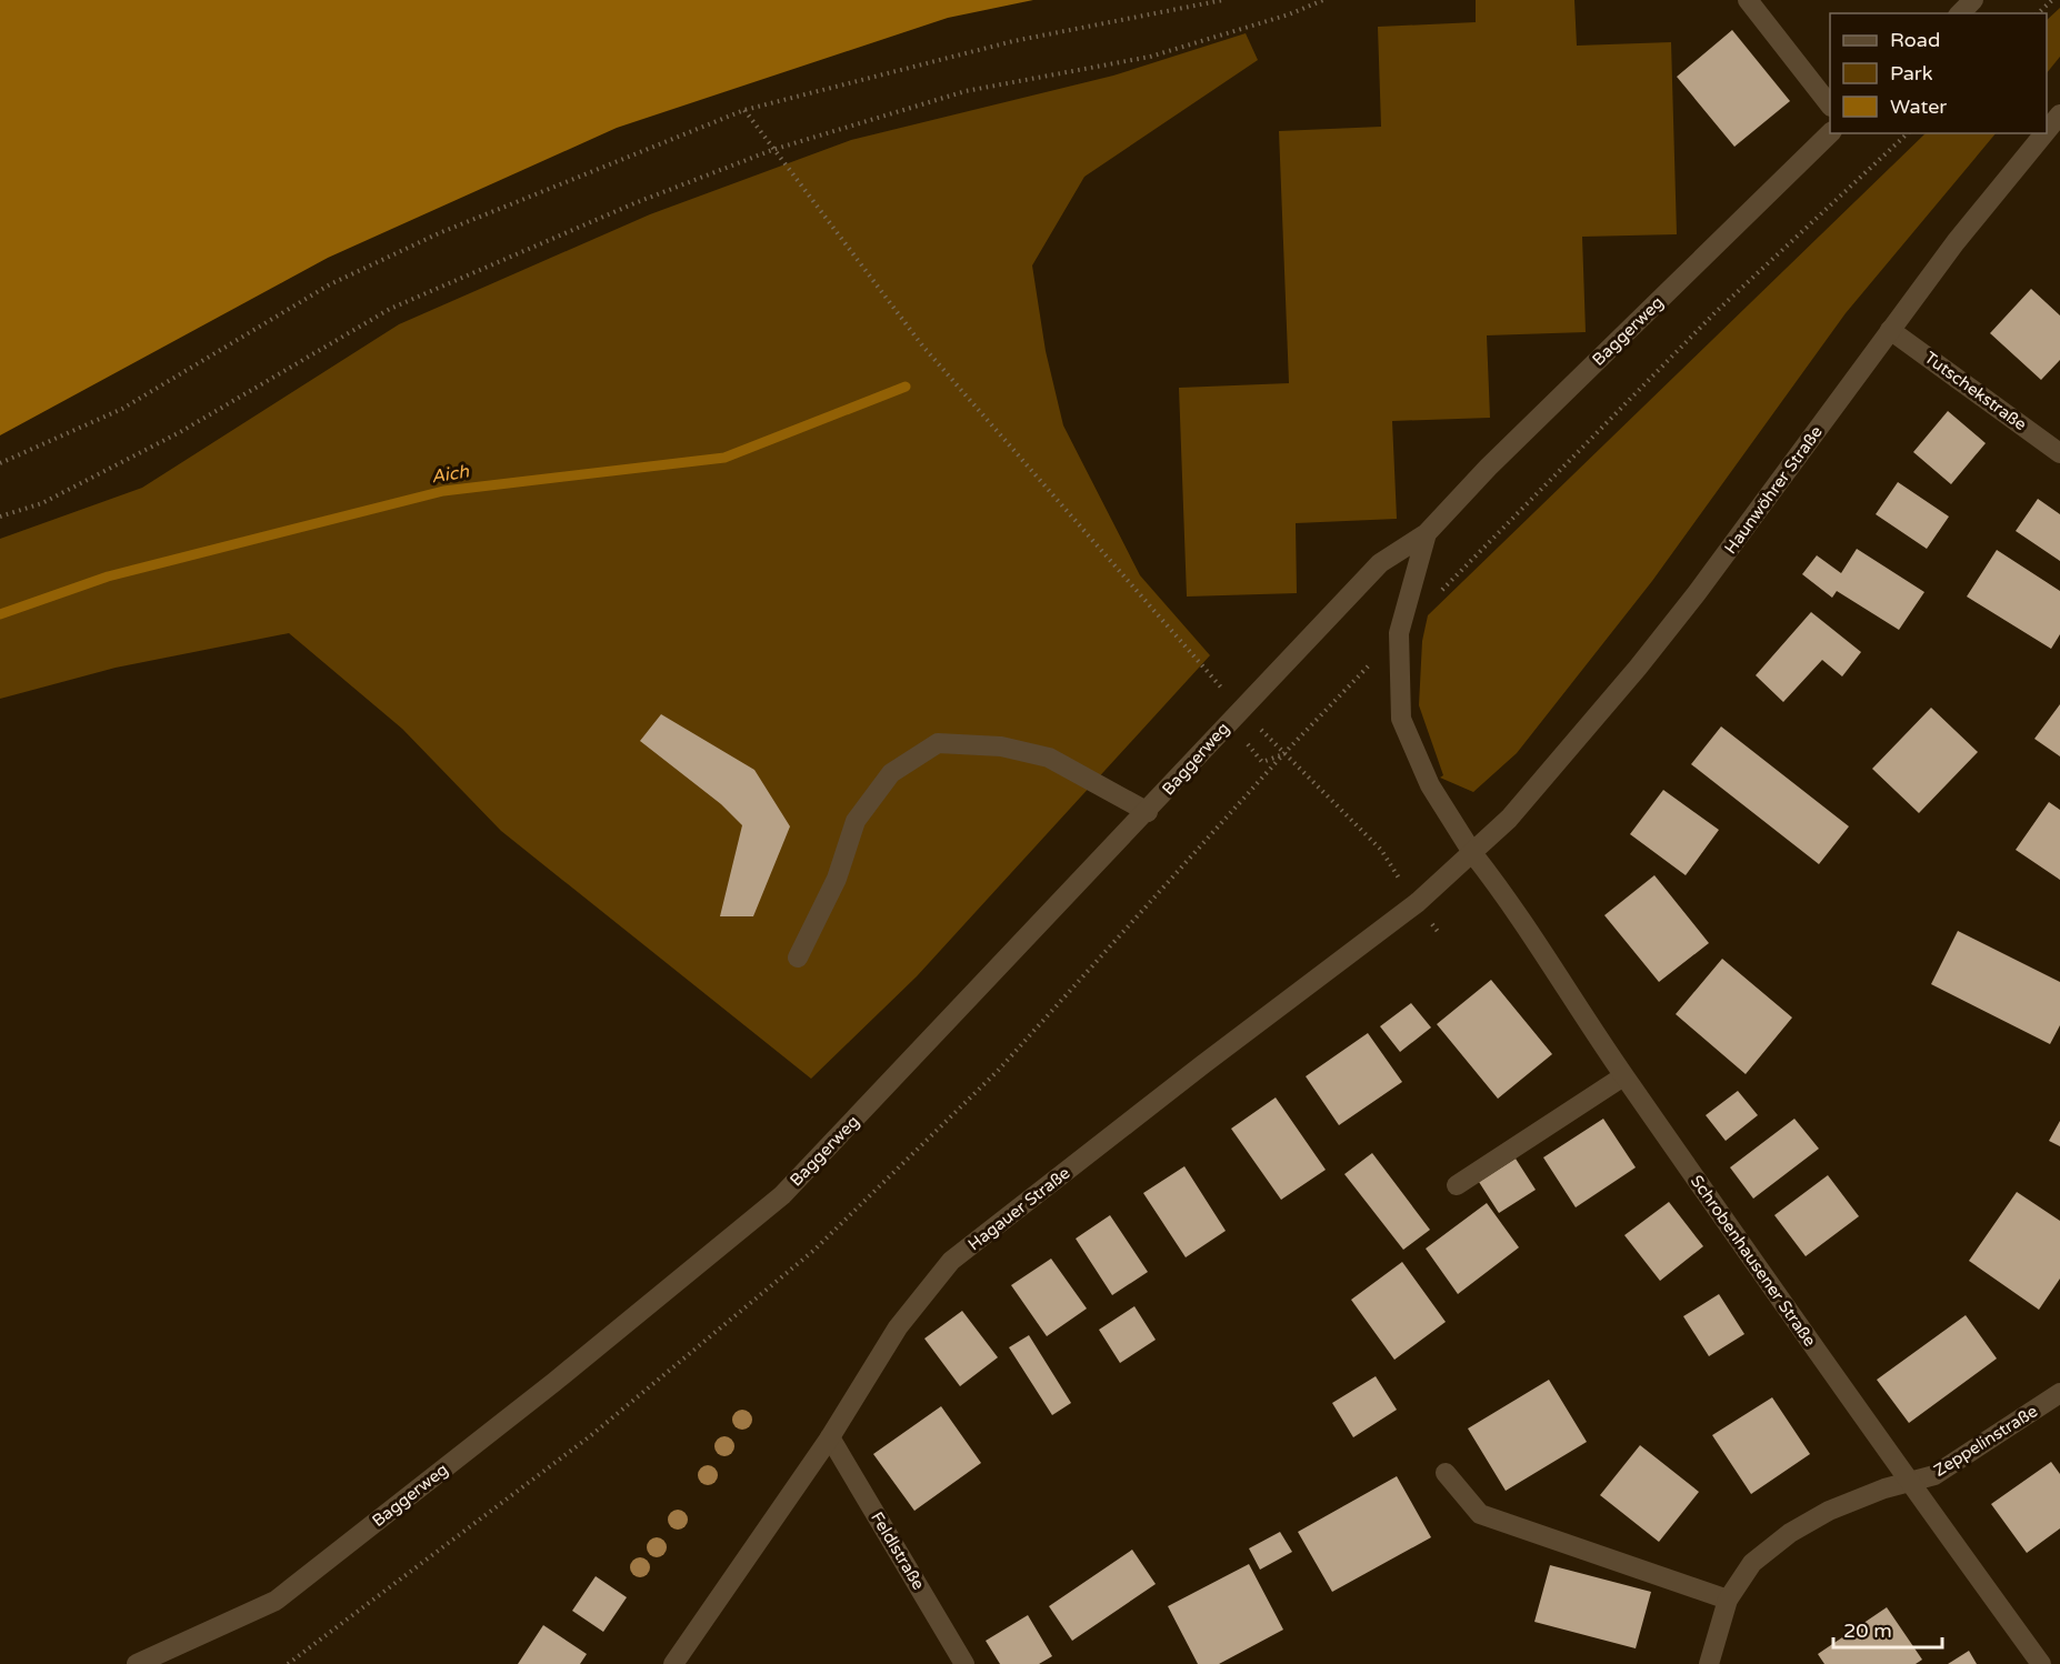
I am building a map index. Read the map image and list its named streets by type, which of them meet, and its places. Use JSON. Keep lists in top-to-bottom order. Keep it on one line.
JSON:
{"streets":{"street":["Baggerweg","Tutschekstraße","Haunwöhrer Straße","Hagauer Straße","Schrobenhausener Straße","Zeppelinstraße","Feldlstraße"]},"crossings":[["Baggerweg","Haunwöhrer Straße"],["Baggerweg","Hagauer Straße"],["Baggerweg","Schrobenhausener Straße"],["Tutschekstraße","Haunwöhrer Straße"],["Haunwöhrer Straße","Hagauer Straße"],["Haunwöhrer Straße","Schrobenhausener Straße"],["Hagauer Straße","Schrobenhausener Straße"],["Hagauer Straße","Feldlstraße"],["Schrobenhausener Straße","Zeppelinstraße"]],"water":["Aich"],"legend":["Road","Park","Water"],"scale_bar":"20 m"}
